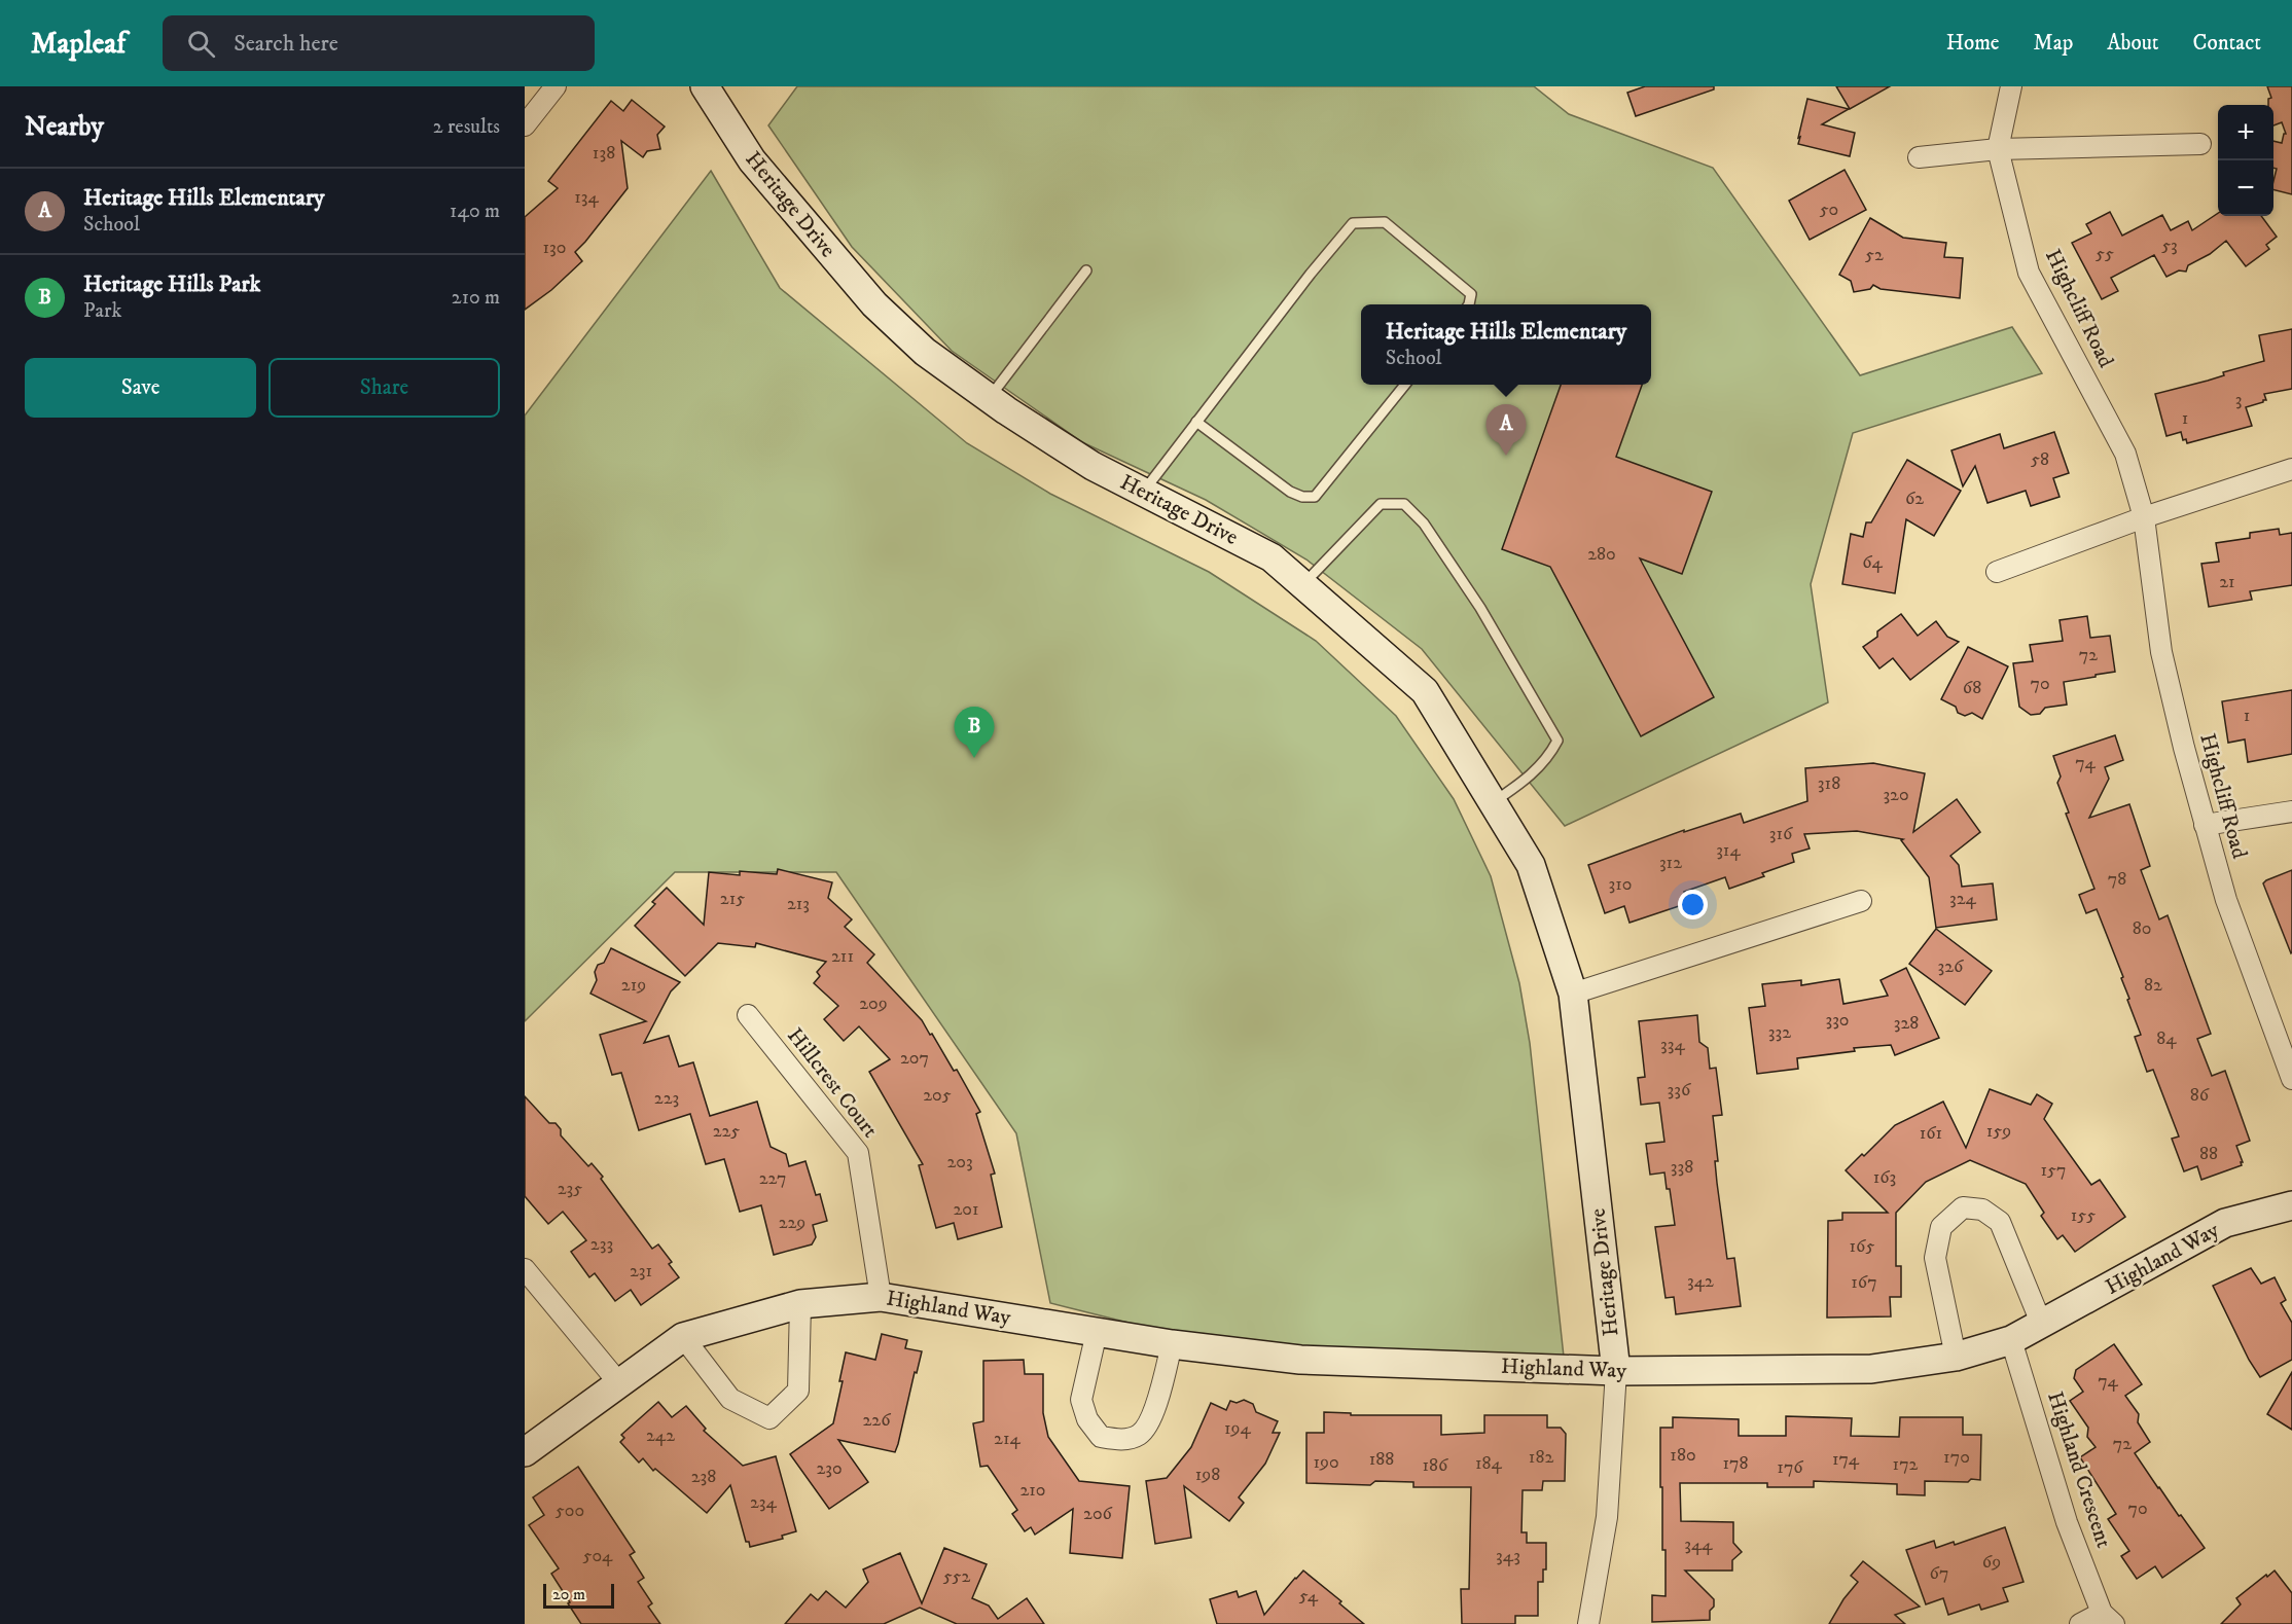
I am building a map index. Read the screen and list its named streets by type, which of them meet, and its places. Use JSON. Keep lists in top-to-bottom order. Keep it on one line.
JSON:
{"streets":{"street":["Heritage Drive","Highcliff Road","Hillcrest Court","Highland Way","Highland Crescent"]},"crossings":[["Heritage Drive","Highland Way"],["Hillcrest Court","Highland Way"],["Highland Way","Highland Crescent"]],"house_numbers":["138","134","50","53","130","55","52","3","1","58","62","280","64","21","72","70","68","1","74","318","320","316","314","312","78","310","215","324","213","80","211","326","219","82","209","330","328","332","84","334","207","336","205","86","223","225","159","161","88","203","338","157","163","227","235","201","155","229","233","165","231","342","167","74","226","194","242","214","72","180","182","170","188","174","190","184","178","172","186","176","230","198","238","210","234","70","500","206","344","504","343","69","67","552","54"],"scale_bar":"20 m","page":{"header":"Mapleaf","search":"Search here","nav":["Home","Map","About","Contact"],"heading":["Nearby","2 results"],"map_buttons":["+","−"],"list":[{"mark":"A","name":"Heritage Hills Elementary","note":"School","value":"140 m"},{"mark":"B","name":"Heritage Hills Park","note":"Park","value":"210 m"}],"popup":["Heritage Hills Elementary","School"],"buttons":["Save","Share"],"pins":["A","B"],"scale":"20 m"}}
